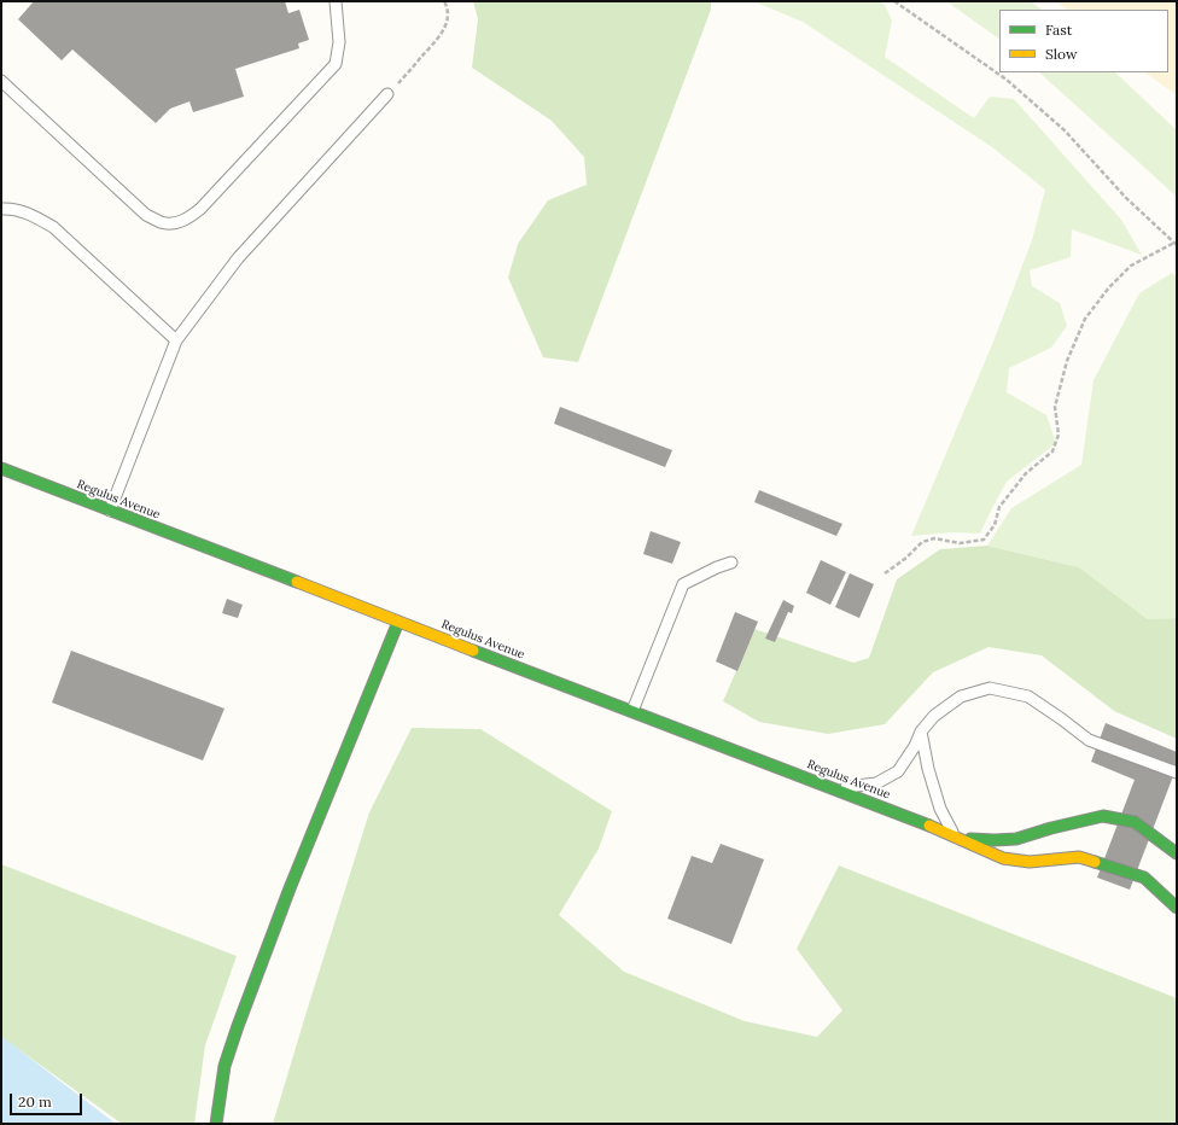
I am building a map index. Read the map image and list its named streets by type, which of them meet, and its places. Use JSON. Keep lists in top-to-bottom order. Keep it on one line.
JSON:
{"streets":{"street":["Regulus Avenue"]},"legend":["Fast","Slow"],"scale_bar":"20 m"}
